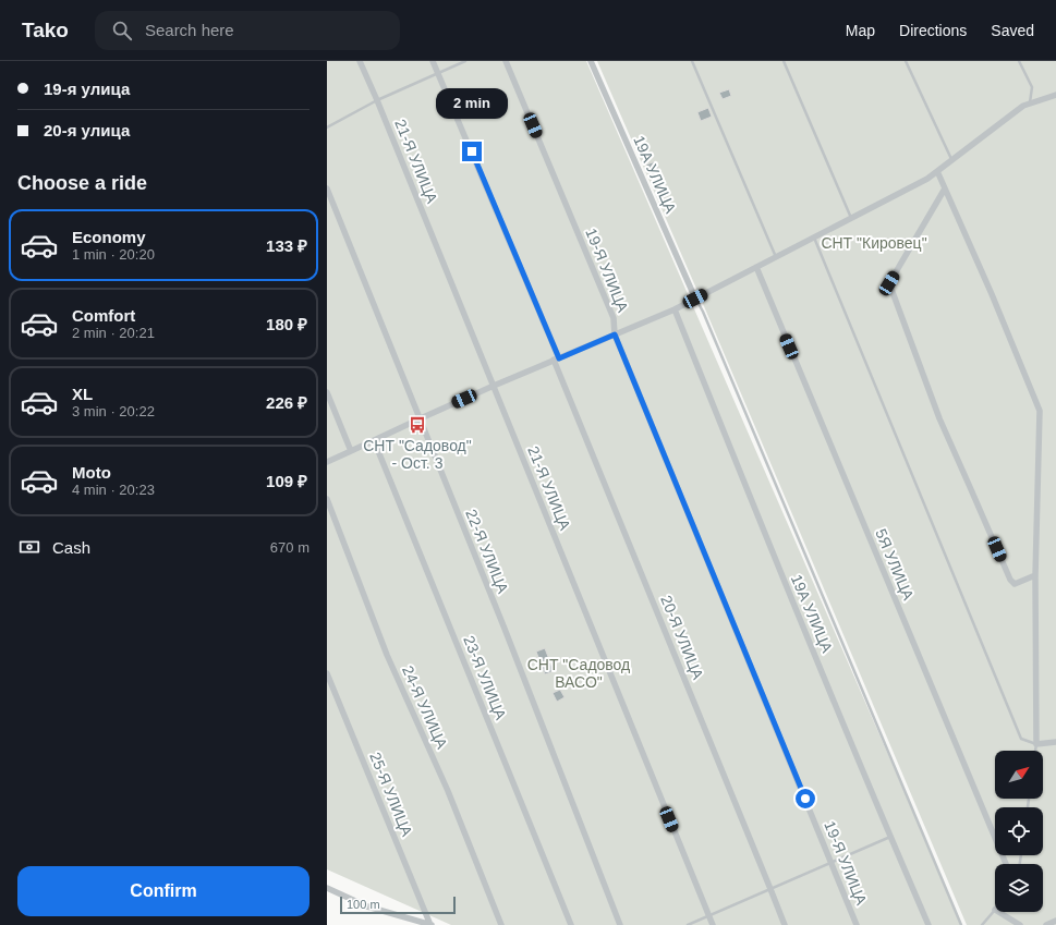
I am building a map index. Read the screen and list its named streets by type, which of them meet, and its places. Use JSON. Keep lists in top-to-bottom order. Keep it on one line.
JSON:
{"streets":{"street":["21-Я УЛИЦА","19А УЛИЦА","19-Я УЛИЦА","22-Я УЛИЦА","5Я УЛИЦА","20-Я УЛИЦА","23-Я УЛИЦА","24-Я УЛИЦА","25-Я УЛИЦА"]},"parks":["СНТ \"Кировец\"","СНТ \"Садовод ВАСО\""],"places":{"bus stop":["СНТ \"Садовод\" - Ост. 3"]},"scale_bar":"100 m","north":"top right","page":{"header":"Tako","search":"Search here","nav":["Map","Directions","Saved"],"banner":["19-я улица","20-я улица"],"bubble":"2 min","heading":"Choose a ride","list":[{"name":"Economy","note":"1 min · 20:20","value":"133 ₽"},{"name":"Comfort","note":"2 min · 20:21","value":"180 ₽"},{"name":"XL","note":"3 min · 20:22","value":"226 ₽"},{"name":"Moto","note":"4 min · 20:23","value":"109 ₽"}],"pay":["Cash","670 m"],"buttons":"Confirm","scale":"100 m"}}
